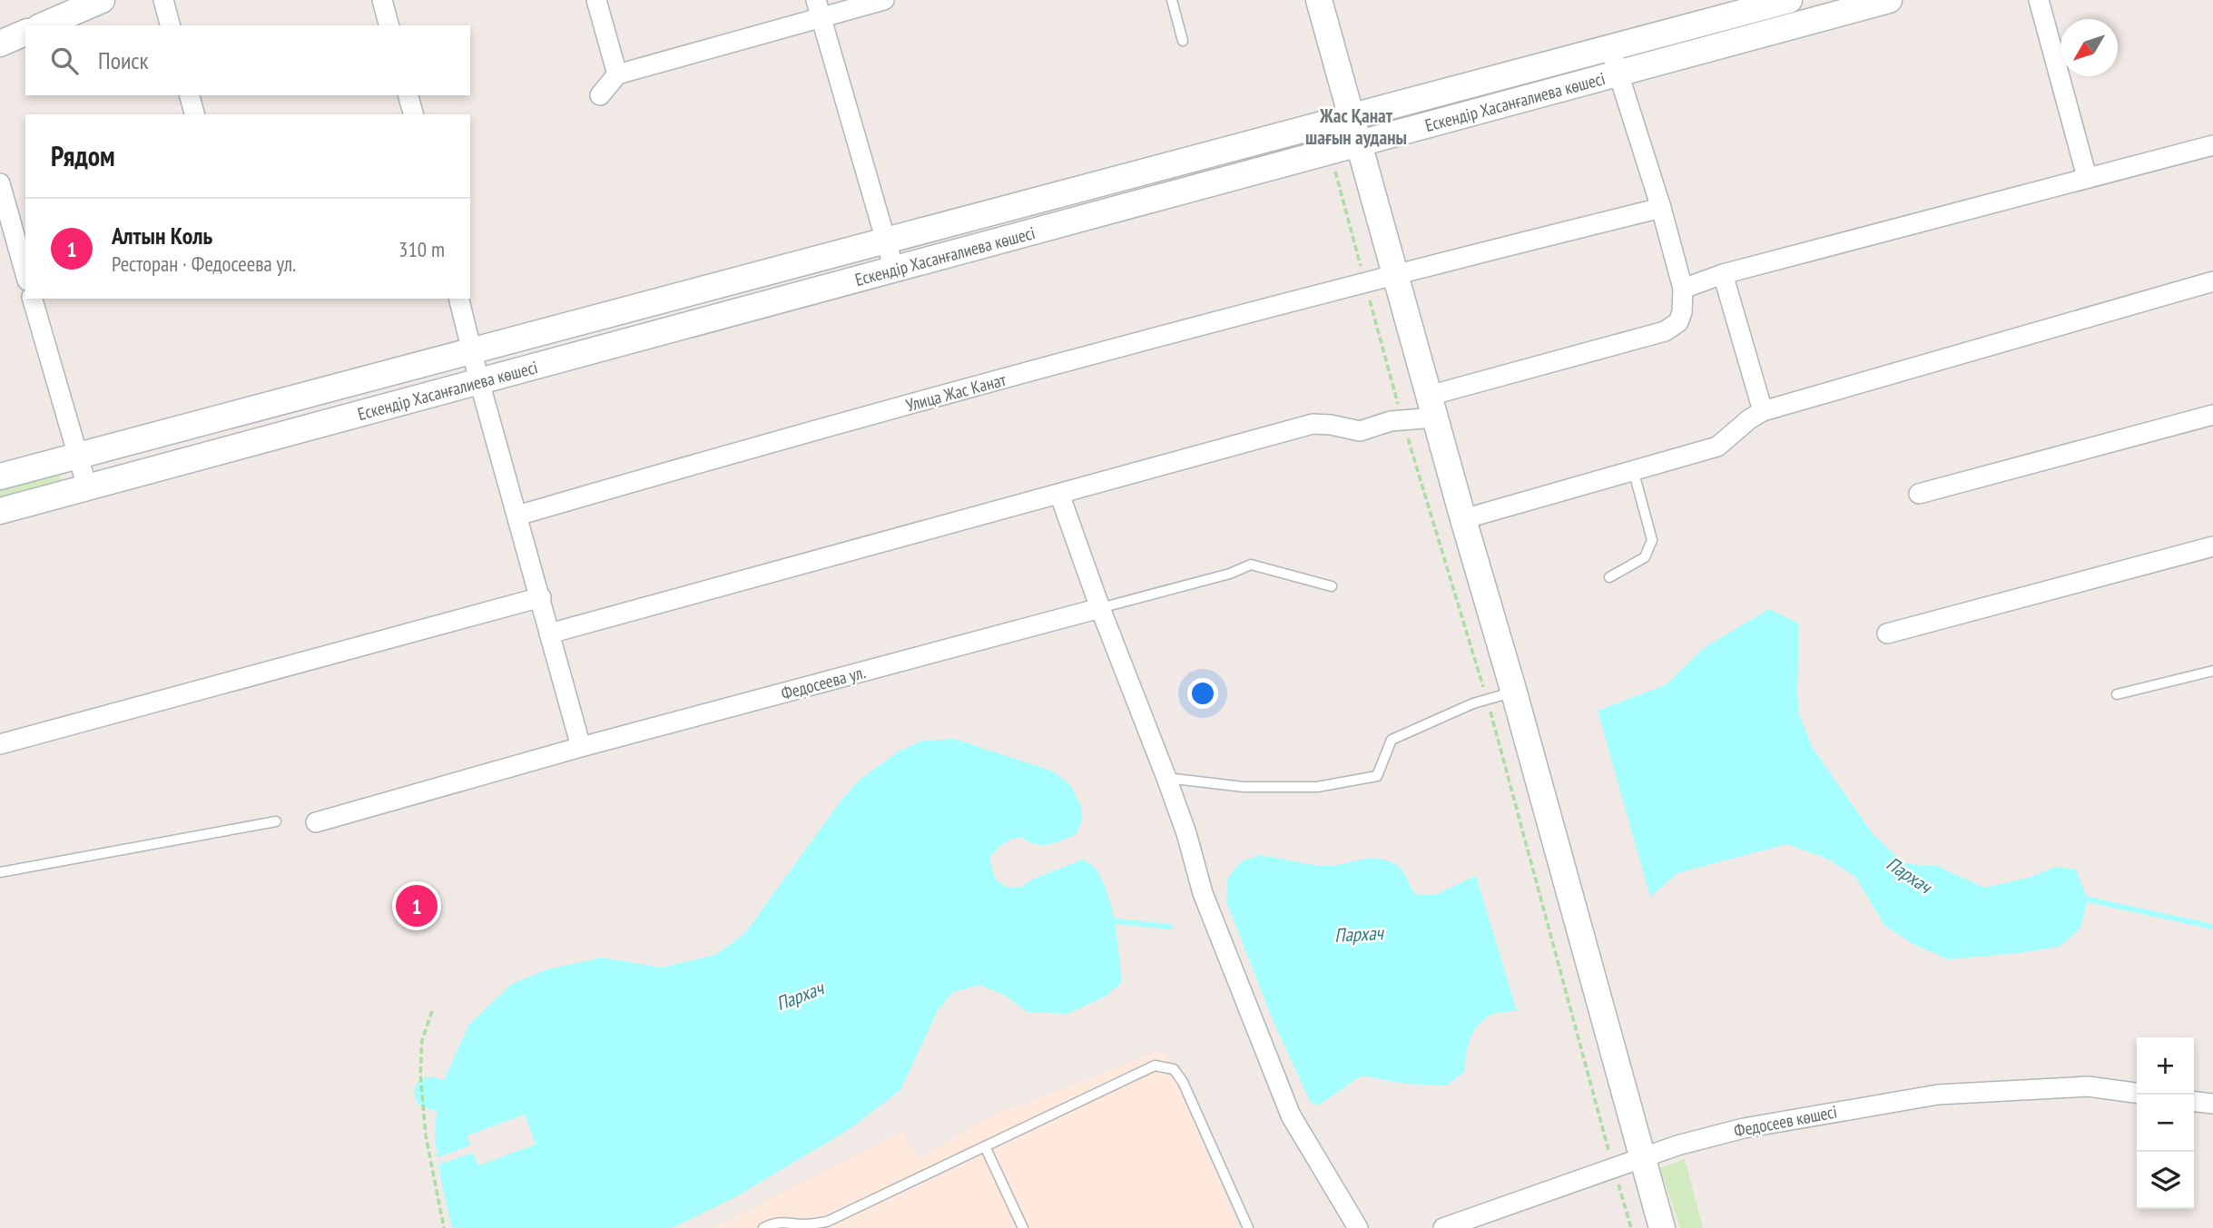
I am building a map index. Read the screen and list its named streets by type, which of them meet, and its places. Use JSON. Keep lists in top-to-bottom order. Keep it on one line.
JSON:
{"streets":{"street":["Ескендір Хасанғалиева көшесі","Улица Жас Канат","Федосеева ул.","Федосеев көшесі"]},"districts":["Жас Қанат шағын ауданы"],"water":["Пархач"],"north":"bottom left","page":{"search":"Поиск","heading":"Рядом","list":[{"mark":"1","name":"Алтын Коль","note":"Ресторан · Федосеева ул.","value":"310 m"}],"pins":"1","map_buttons":["+","−"]}}
